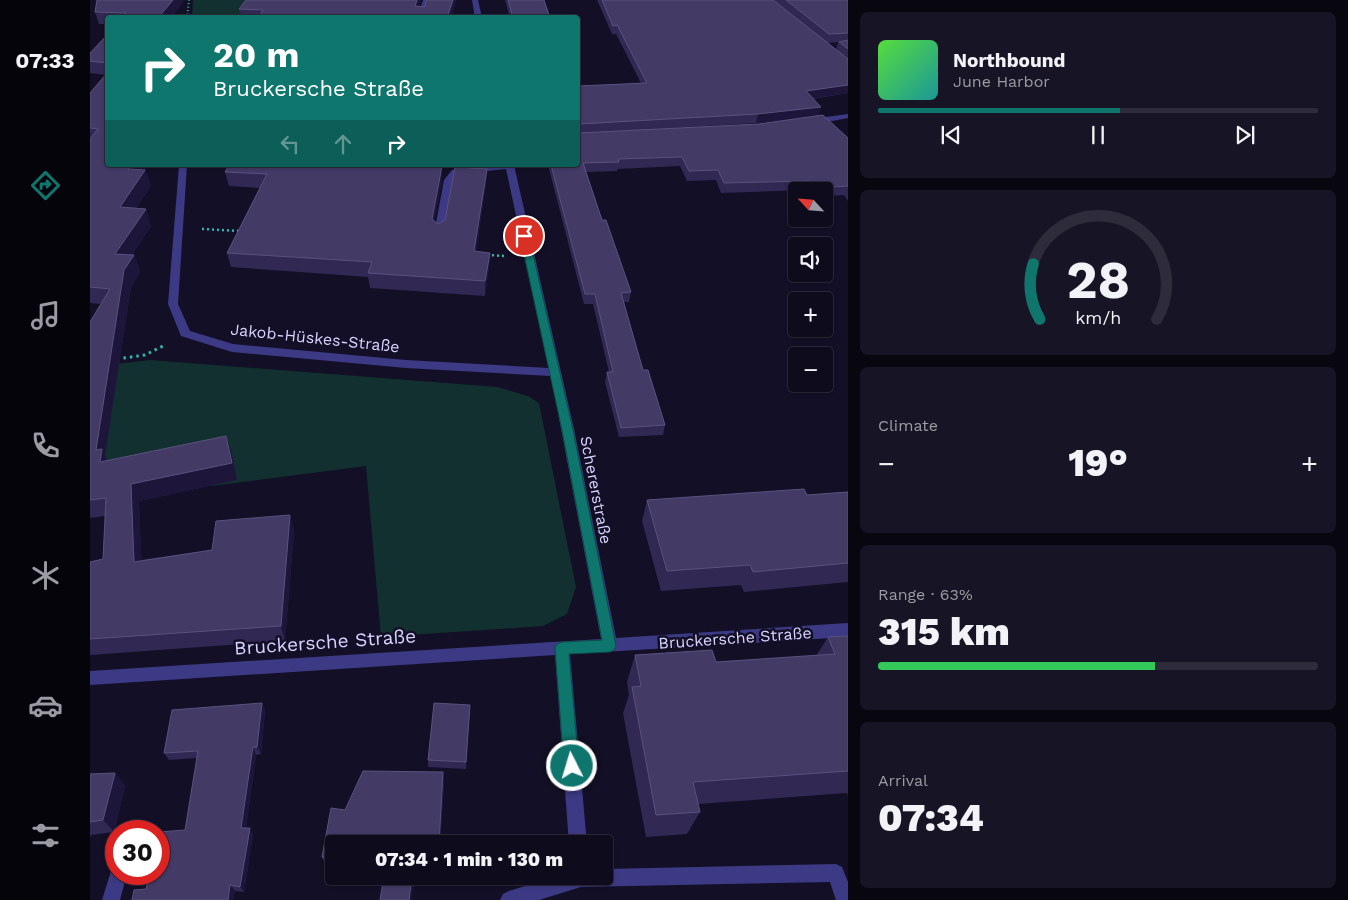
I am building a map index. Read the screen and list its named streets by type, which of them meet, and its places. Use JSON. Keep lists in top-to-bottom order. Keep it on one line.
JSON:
{"streets":{"street":["Jakob-Hüskes-Straße","Schererstraße","Bruckersche Straße"]},"crossings":[["Jakob-Hüskes-Straße","Schererstraße"],["Schererstraße","Bruckersche Straße"]],"north":"top left","page":{"tabs":"07:33","turn":["20 m","Bruckersche Straße"],"song":["Northbound","June Harbor"],"map_buttons":["+","−"],"tile":["Climate",["Range · 63%","315 km"],["Arrival","07:34"]],"heat":["−","19°","+"],"limit":"30","trip":"07:34 · 1 min · 130 m","gauge":["28","km/h"]}}
